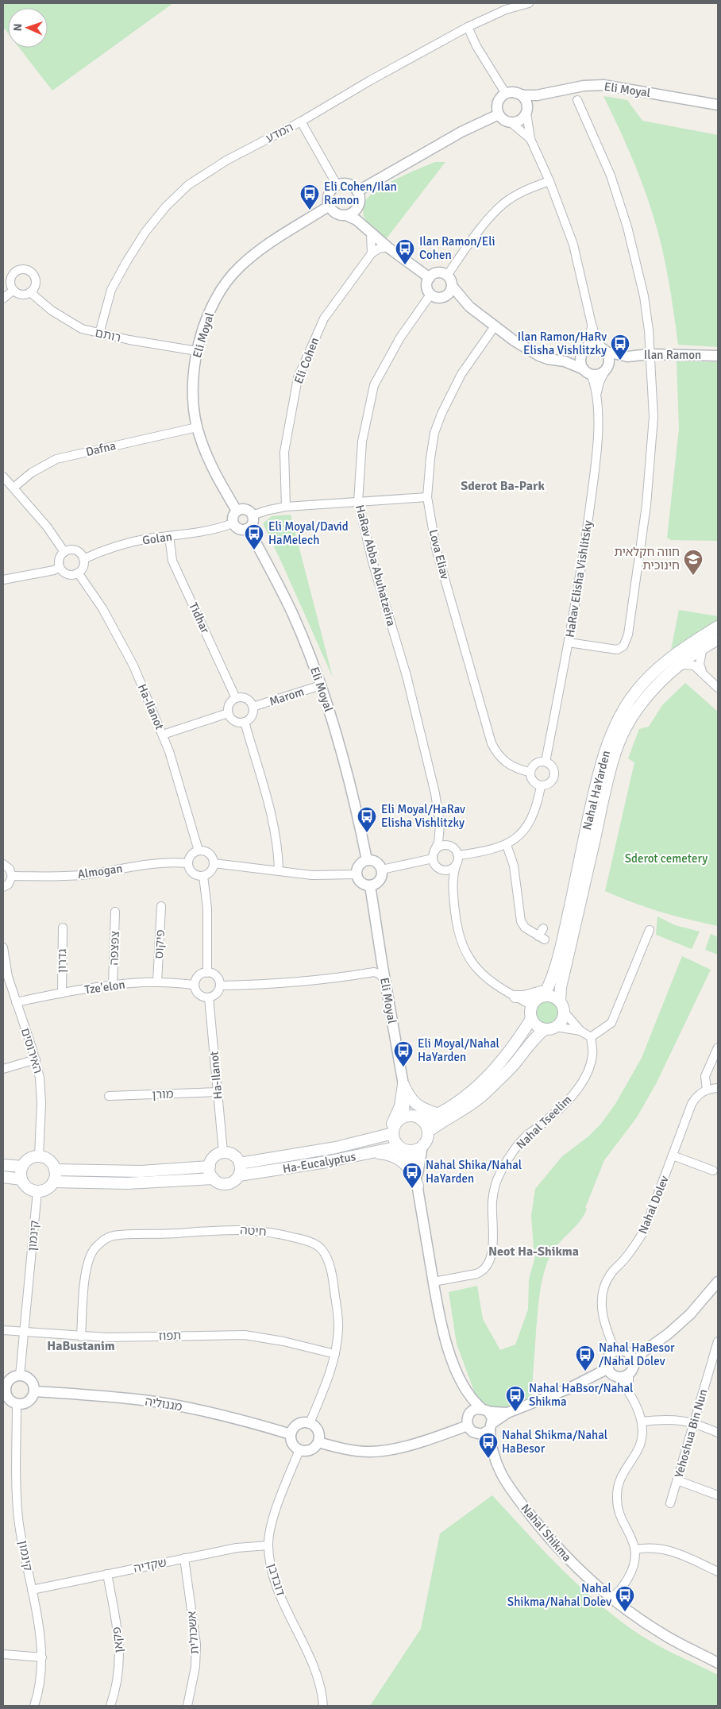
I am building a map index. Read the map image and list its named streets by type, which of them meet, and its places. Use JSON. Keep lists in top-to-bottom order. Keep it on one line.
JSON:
{"streets":{"main road":["Nahal HaYarden","Ha-Eucalyptus"],"street":["Eli Moyal","המדע","רותם","Ilan Ramon","Eli Cohen","Dafna","Golan","Lova Eliav","HaRav Abba Abuhatzeira","HaRav Elisha Vishlitsky","Tidhar","Marom","Ha-Ilanot","Almogan","פיקוס","צפצפה","גדרון","Tze'elon","האירוסים","מורן","Nahal Tseelim","Nahal Dolev","חיטה","קינמון","תפוז","מגנוליה","Yehoshua Bin Nun","Nahal Shikma","שקדיה","דובדבן","אשכולית","פקאן"]},"crossings":[["Eli Moyal","רותם"],["Eli Moyal","Dafna"],["Eli Moyal","Golan"],["Eli Moyal","Marom"],["Eli Moyal","Ha-Eucalyptus"],["המדע","רותם"],["Ilan Ramon","HaRav Elisha Vishlitsky"],["Golan","Tidhar"],["Golan","Ha-Ilanot"],["Lova Eliav","HaRav Elisha Vishlitsky"],["Tidhar","Marom"],["Ha-Ilanot","Almogan"],["Ha-Ilanot","Tze'elon"],["Ha-Ilanot","מורן"],["Ha-Ilanot","Ha-Eucalyptus"],["פיקוס","Tze'elon"],["צפצפה","Tze'elon"],["גדרון","Tze'elon"],["Tze'elon","האירוסים"],["האירוסים","קינמון"],["חיטה","תפוז"],["חיטה","מגנוליה"],["חיטה","דובדבן"],["קינמון","תפוז"],["קינמון","מגנוליה"],["קינמון","שקדיה"],["מגנוליה","דובדבן"],["שקדיה","דובדבן"],["שקדיה","אשכולית"],["שקדיה","פקאן"]],"districts":["Sderot Ba-Park","Neot Ha-Shikma","HaBustanim"],"parks":["Sderot cemetery"],"places":{"bus stop":["Eli Cohen/Ilan Ramon","Ilan Ramon/Eli Cohen","Ilan Ramon/HaRv Elisha Vishlitzky","Eli Moyal/David HaMelech","Eli Moyal/HaRav Elisha Vishlitzky","Eli Moyal/Nahal HaYarden","Nahal Shika/Nahal HaYarden","Nahal HaBesor /Nahal Dolev","Nahal HaBsor/Nahal Shikma","Nahal Shikma/Nahal HaBesor","Nahal Shikma/Nahal Dolev"],"school or university":["חווה חקלאית חינוכית"]},"north":"left"}
